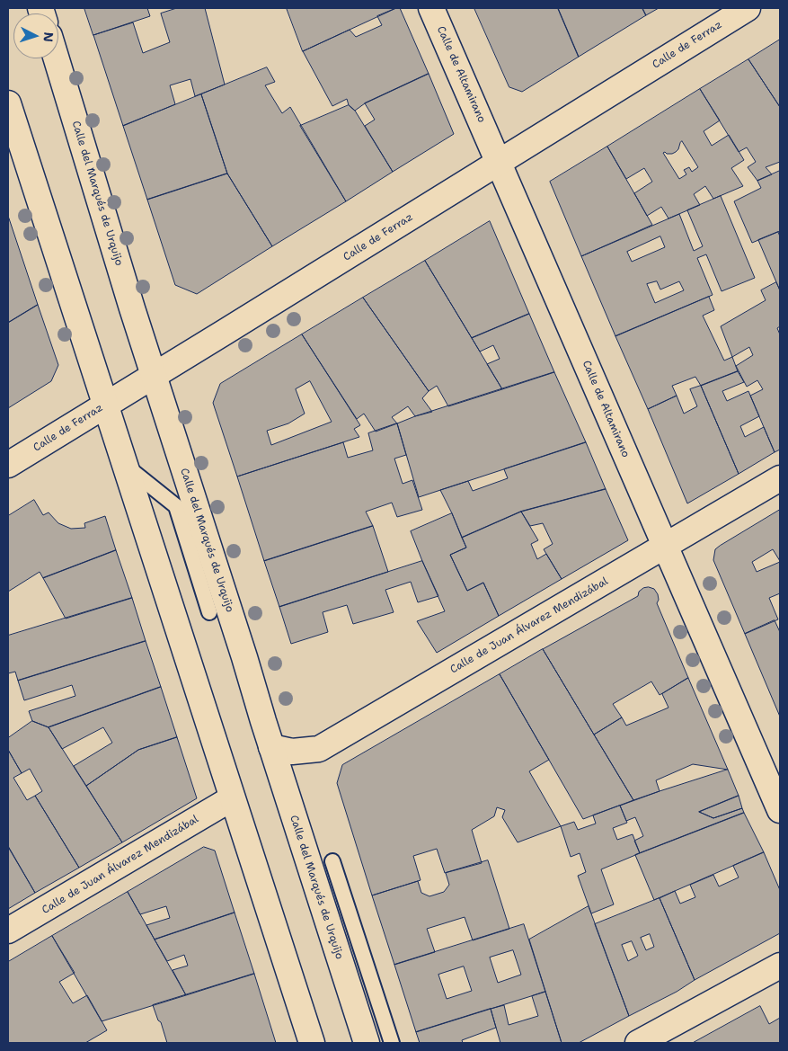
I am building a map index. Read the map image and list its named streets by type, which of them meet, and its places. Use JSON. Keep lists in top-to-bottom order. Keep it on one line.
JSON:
{"streets":{"main road":["Calle de Ferraz","Calle de Altamirano","Calle del Marqués de Urquijo","Calle de Juan Álvarez Mendizábal"]},"crossings":[["Calle de Ferraz","Calle de Altamirano"],["Calle de Ferraz","Calle del Marqués de Urquijo"],["Calle de Altamirano","Calle de Juan Álvarez Mendizábal"],["Calle del Marqués de Urquijo","Calle de Juan Álvarez Mendizábal"]],"north":"right"}
